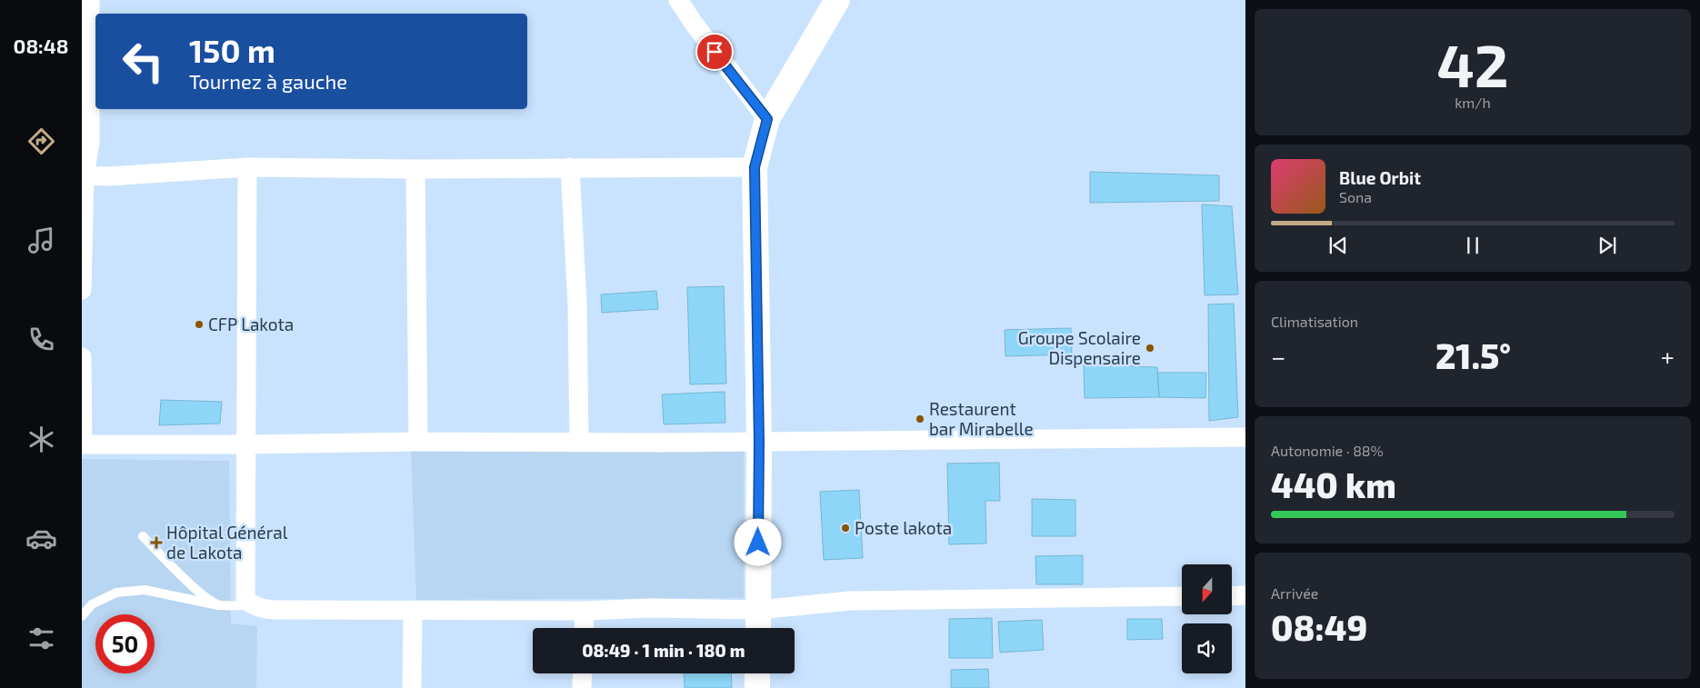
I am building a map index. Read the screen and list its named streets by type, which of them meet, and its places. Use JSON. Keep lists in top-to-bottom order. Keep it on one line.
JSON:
{"places":{"other":["CFP Lakota","Groupe Scolaire Dispensaire","Restaurent bar Mirabelle","Poste lakota"],"health":["Hôpital Général de Lakota"]},"north":"bottom","page":{"tabs":"08:48","tile":[["42","km/h"],"Climatisation",["Autonomie · 88%","440 km"],["Arrivée","08:49"]],"turn":["150 m","Tournez à gauche"],"song":["Blue Orbit","Sona"],"heat":["−","21.5°","+"],"limit":"50","trip":"08:49 · 1 min · 180 m"}}
